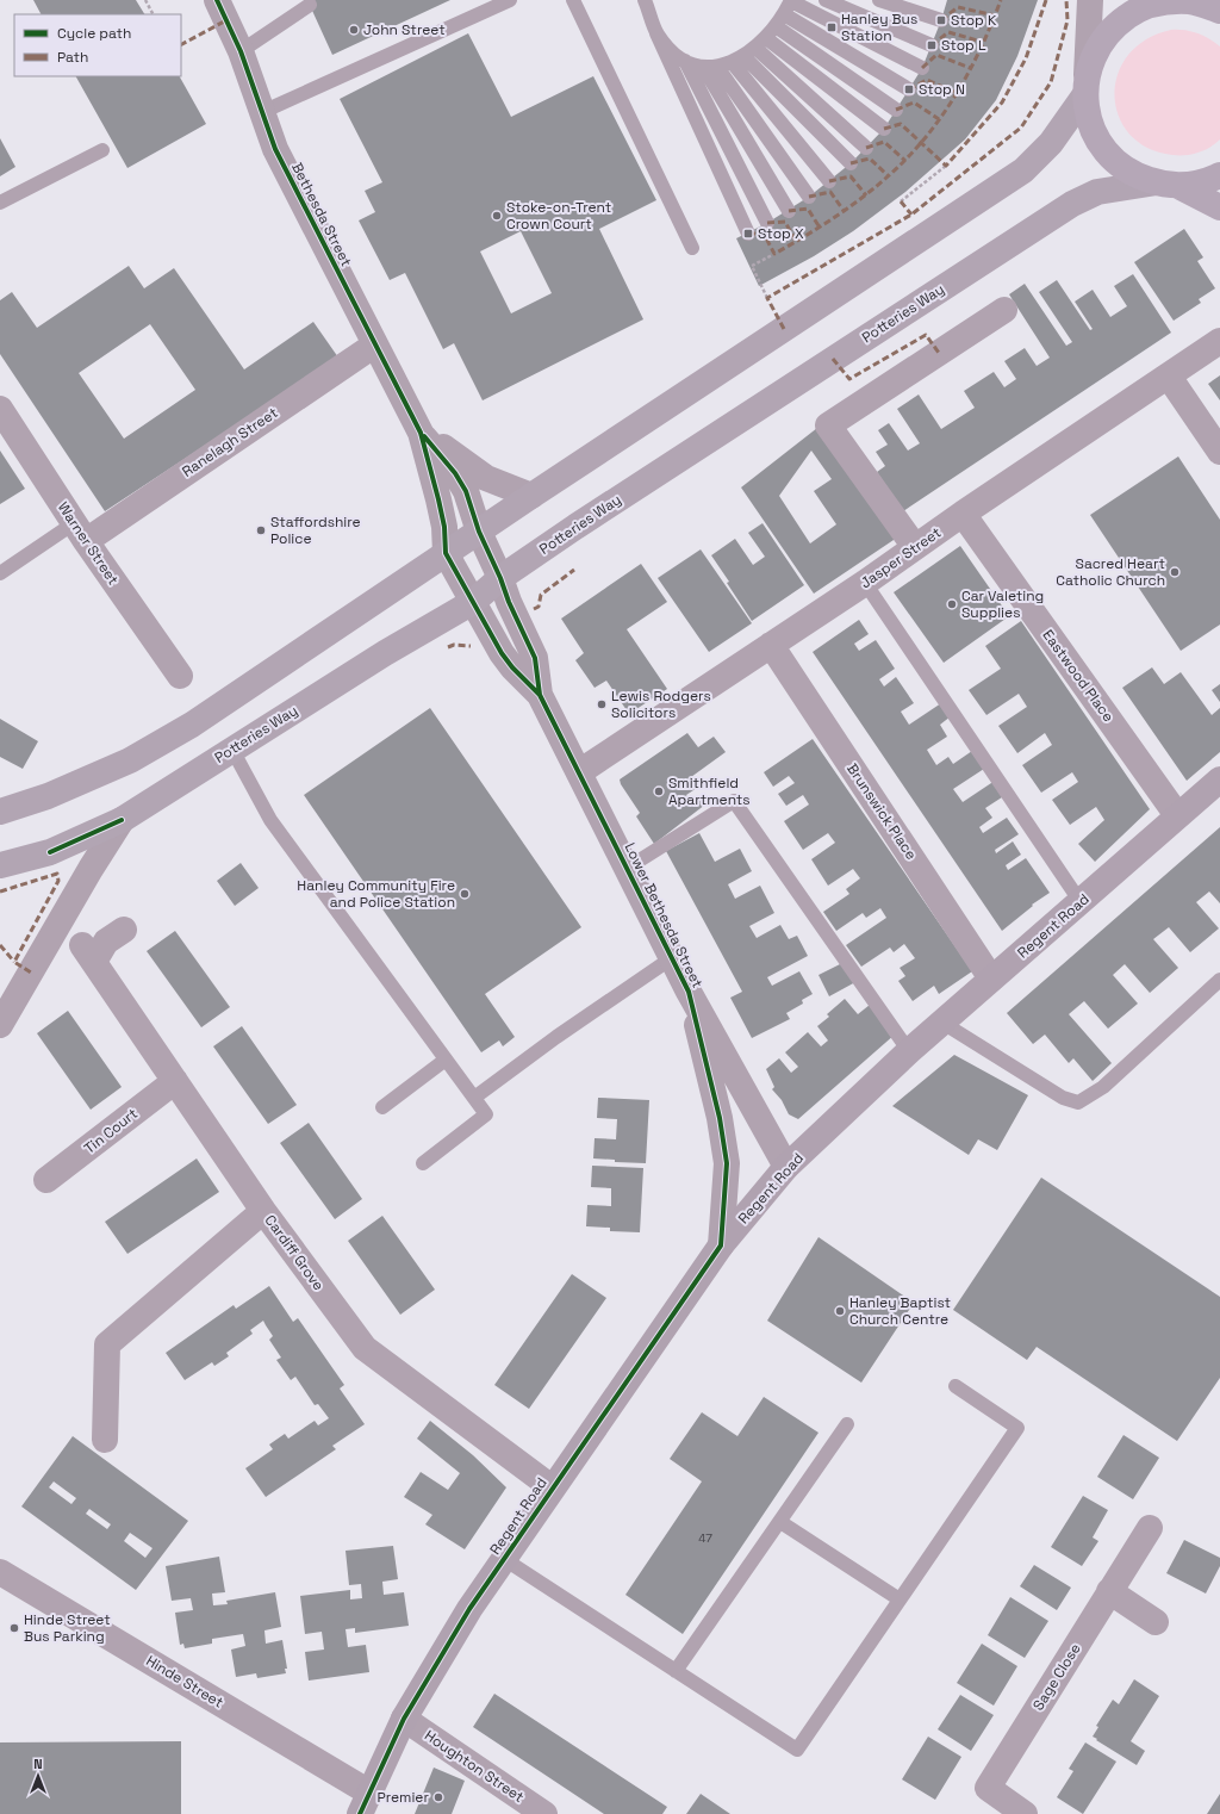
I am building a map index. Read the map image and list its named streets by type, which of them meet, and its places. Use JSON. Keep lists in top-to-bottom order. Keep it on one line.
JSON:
{"streets":{"main road":["Potteries Way"],"street":["Bethesda Street","Ranelagh Street","Warner Street","Jasper Street","Eastwood Place","Brunswick Place","Lower Bethesda Street","Regent Road","Tin Court","Cardiff Grove","Sage Close","Hinde Street","Houghton Street"]},"crossings":[["Bethesda Street","Potteries Way"],["Bethesda Street","Ranelagh Street"],["Bethesda Street","Lower Bethesda Street"],["Potteries Way","Lower Bethesda Street"],["Ranelagh Street","Warner Street"],["Jasper Street","Eastwood Place"],["Jasper Street","Brunswick Place"],["Jasper Street","Lower Bethesda Street"],["Eastwood Place","Regent Road"],["Brunswick Place","Regent Road"],["Lower Bethesda Street","Regent Road"],["Regent Road","Cardiff Grove"],["Regent Road","Hinde Street"],["Regent Road","Houghton Street"],["Tin Court","Cardiff Grove"]],"places":{"transit":["Stop K","Hanley Bus Station","Stop L","Stop N","Stop X"],"other":["John Street","Stoke-on-Trent Crown Court","Staffordshire Police","Sacred Heart Catholic Church","Car Valeting Supplies","Lewis Rodgers Solicitors","Smithfield Apartments","Hanley Community Fire and Police Station","Hanley Baptist Church Centre","Hinde Street Bus Parking","Premier"]},"house_numbers":["47"],"legend":["Cycle path","Path"],"north":"top"}
